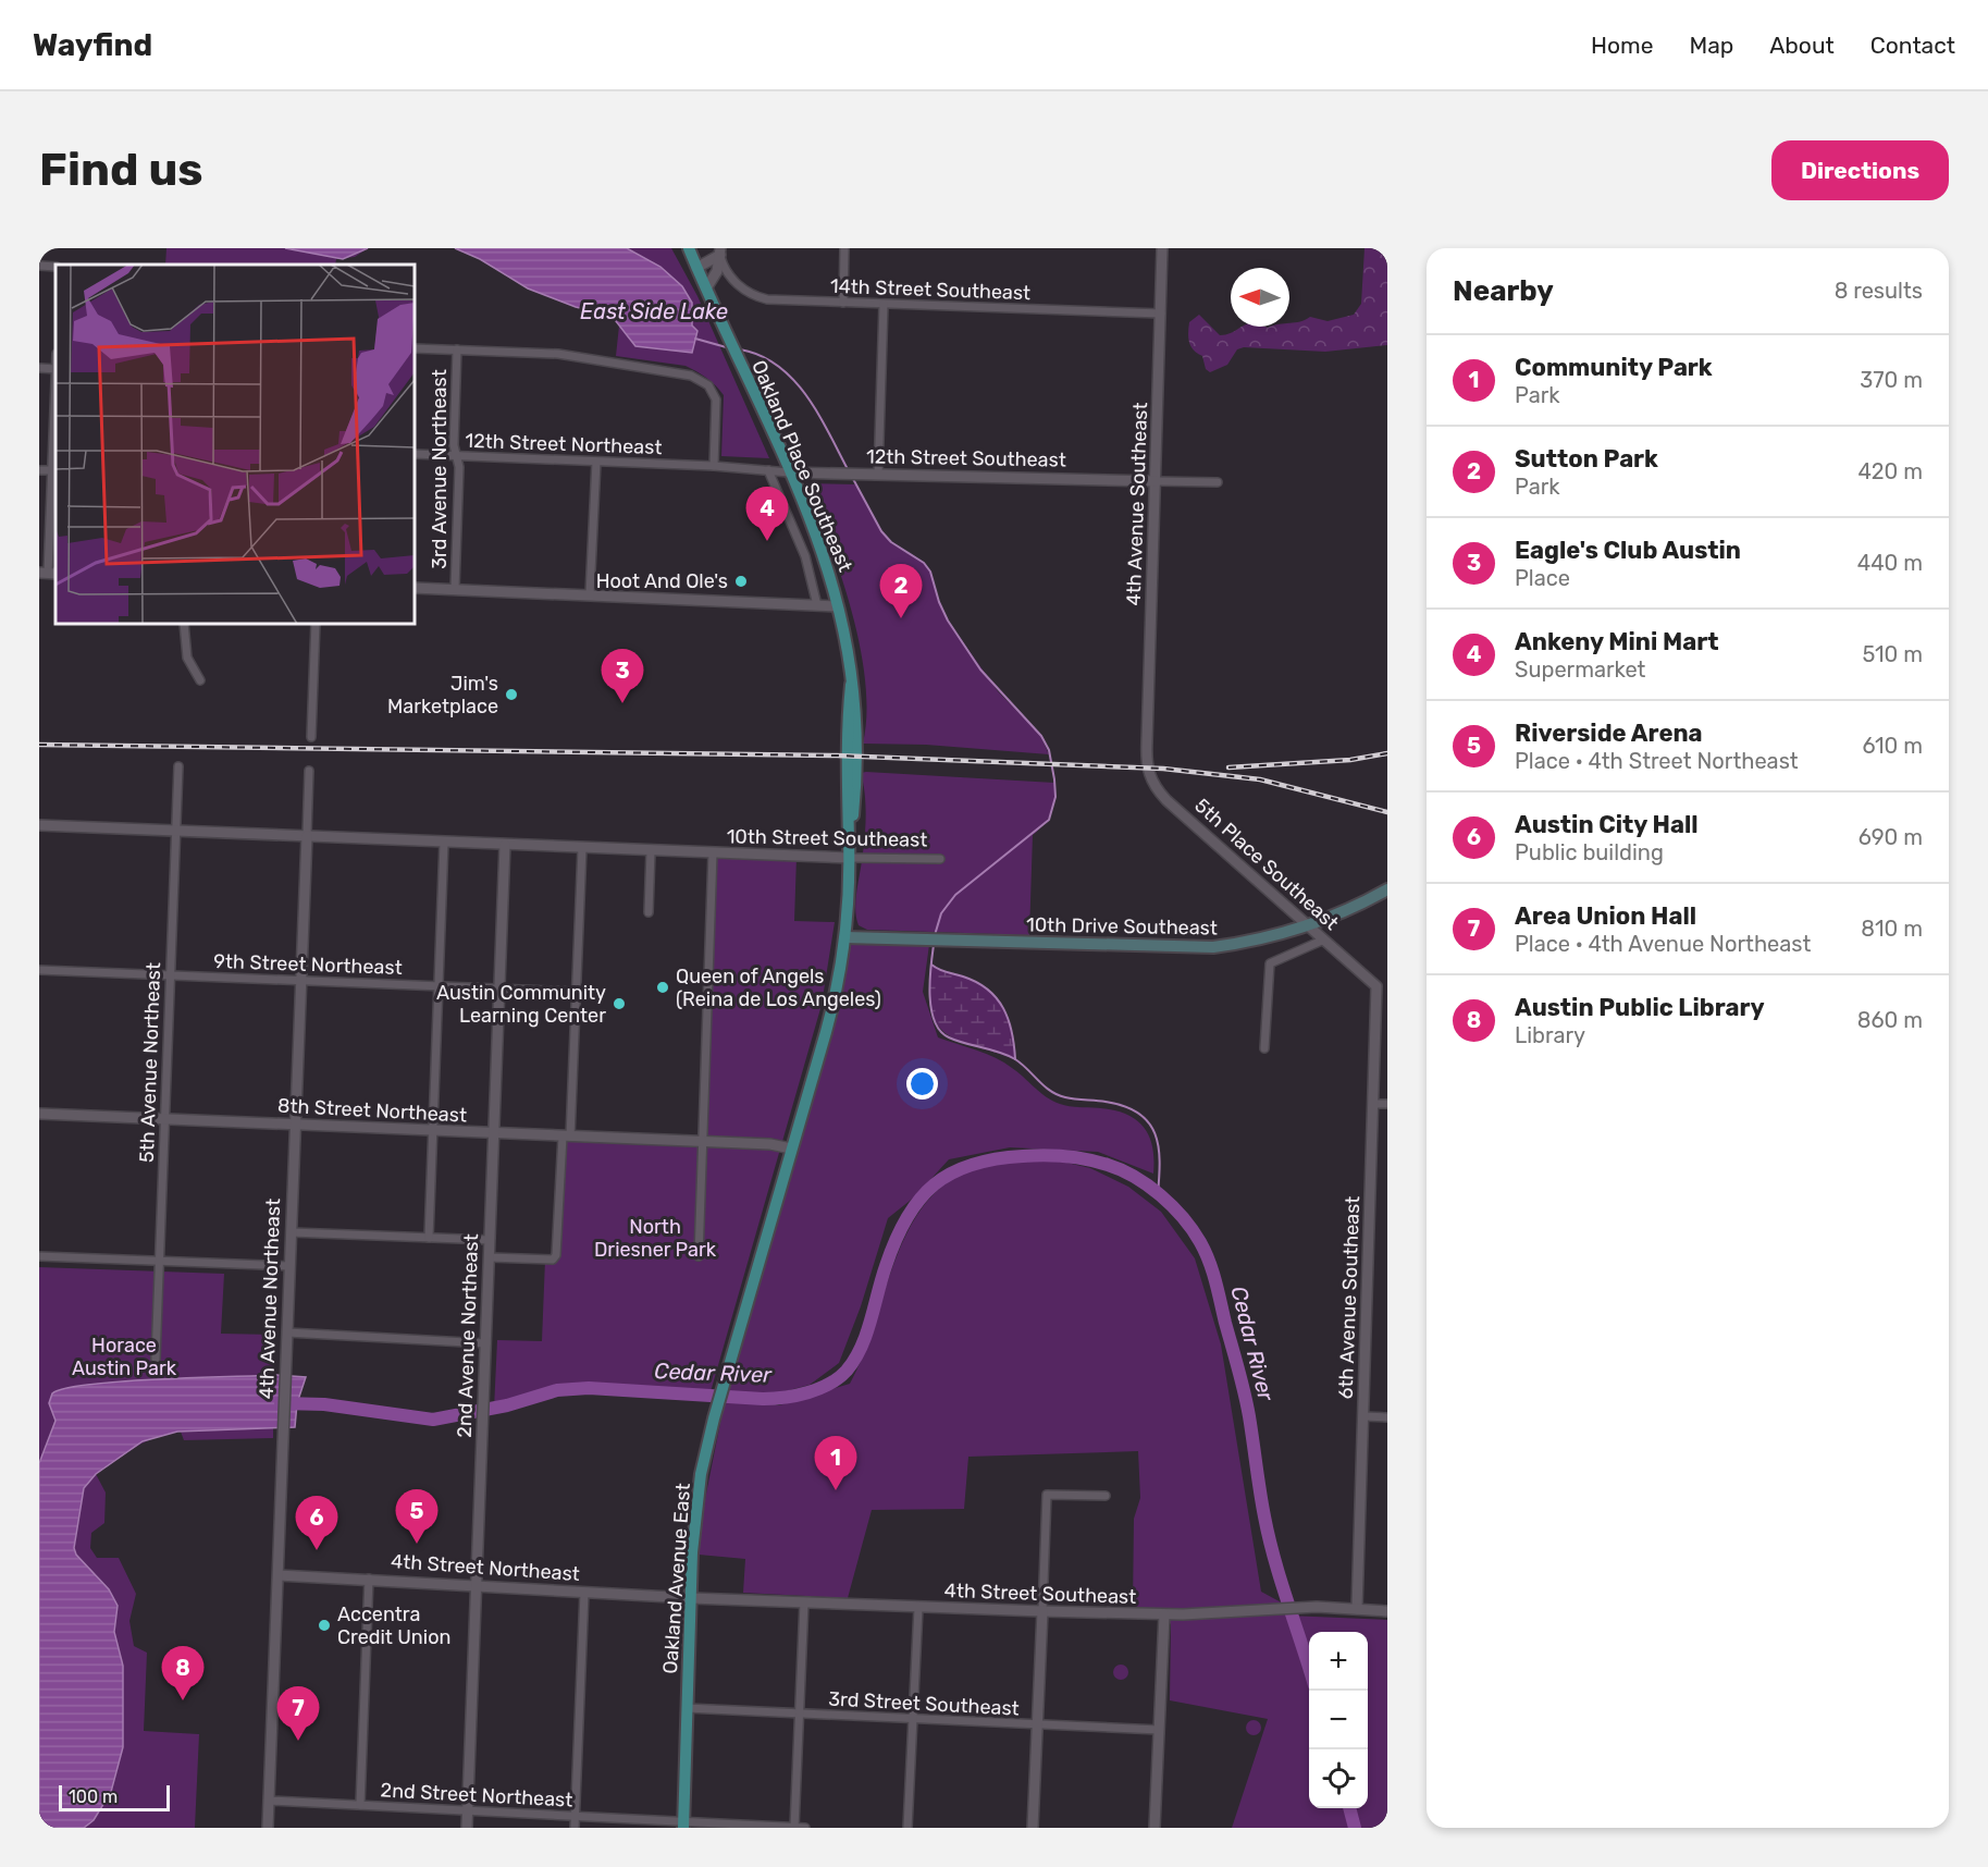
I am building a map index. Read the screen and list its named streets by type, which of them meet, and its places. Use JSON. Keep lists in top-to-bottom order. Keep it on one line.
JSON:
{"streets":{"main road":["Oakland Place Southeast","10th Drive Southeast","Oakland Avenue East"],"street":["14th Street Southeast","12th Street Northeast","12th Street Southeast","3rd Avenue Northeast","4th Avenue Southeast","10th Street Southeast","5th Place Southeast","9th Street Northeast","5th Avenue Northeast","8th Street Northeast","6th Avenue Southeast","4th Avenue Northeast","2nd Avenue Northeast","4th Street Northeast","4th Street Southeast","3rd Street Southeast","2nd Street Northeast"]},"crossings":[["14th Street Southeast","4th Avenue Southeast"],["12th Street Northeast","12th Street Southeast"],["12th Street Northeast","3rd Avenue Northeast"],["12th Street Southeast","Oakland Place Southeast"],["12th Street Southeast","4th Avenue Southeast"],["Oakland Place Southeast","10th Street Southeast"],["Oakland Place Southeast","10th Drive Southeast"],["Oakland Place Southeast","8th Street Northeast"],["Oakland Place Southeast","Oakland Avenue East"],["4th Avenue Southeast","5th Place Southeast"],["10th Street Southeast","5th Avenue Northeast"],["10th Street Southeast","4th Avenue Northeast"],["10th Street Southeast","2nd Avenue Northeast"],["5th Place Southeast","10th Drive Southeast"],["5th Place Southeast","6th Avenue Southeast"],["9th Street Northeast","5th Avenue Northeast"],["9th Street Northeast","4th Avenue Northeast"],["9th Street Northeast","2nd Avenue Northeast"],["5th Avenue Northeast","8th Street Northeast"],["8th Street Northeast","4th Avenue Northeast"],["8th Street Northeast","2nd Avenue Northeast"],["8th Street Northeast","Oakland Avenue East"],["6th Avenue Southeast","4th Street Southeast"],["4th Avenue Northeast","4th Street Northeast"],["4th Avenue Northeast","2nd Street Northeast"],["2nd Avenue Northeast","4th Street Northeast"],["2nd Avenue Northeast","2nd Street Northeast"],["4th Street Northeast","Oakland Avenue East"],["4th Street Northeast","4th Street Southeast"],["Oakland Avenue East","4th Street Southeast"],["Oakland Avenue East","3rd Street Southeast"],["Oakland Avenue East","2nd Street Northeast"]],"water":["East Side Lake","Cedar River"],"parks":["North Driesner Park","Horace Austin Park"],"places":["Hoot And Ole's","Jim's Marketplace","Queen of Angels (Reina de Los Angeles)","Austin Community Learning Center","Accentra Credit Union"],"scale_bar":"100 m","north":"left","page":{"header":"Wayfind","nav":["Home","Map","About","Contact"],"buttons":"Directions","title":"Find us","heading":["Nearby","8 results"],"list":[{"mark":"1","name":"Community Park","note":"Park","value":"370 m"},{"mark":"2","name":"Sutton Park","note":"Park","value":"420 m"},{"mark":"3","name":"Eagle's Club Austin","note":"Place","value":"440 m"},{"mark":"4","name":"Ankeny Mini Mart","note":"Supermarket","value":"510 m"},{"mark":"5","name":"Riverside Arena","note":"Place · 4th Street Northeast","value":"610 m"},{"mark":"6","name":"Austin City Hall","note":"Public building","value":"690 m"},{"mark":"7","name":"Area Union Hall","note":"Place · 4th Avenue Northeast","value":"810 m"},{"mark":"8","name":"Austin Public Library","note":"Library","value":"860 m"}],"pins":["4","2","3","1","5","6","8","7"],"map_buttons":["+","−"],"scale":"100 m"}}
